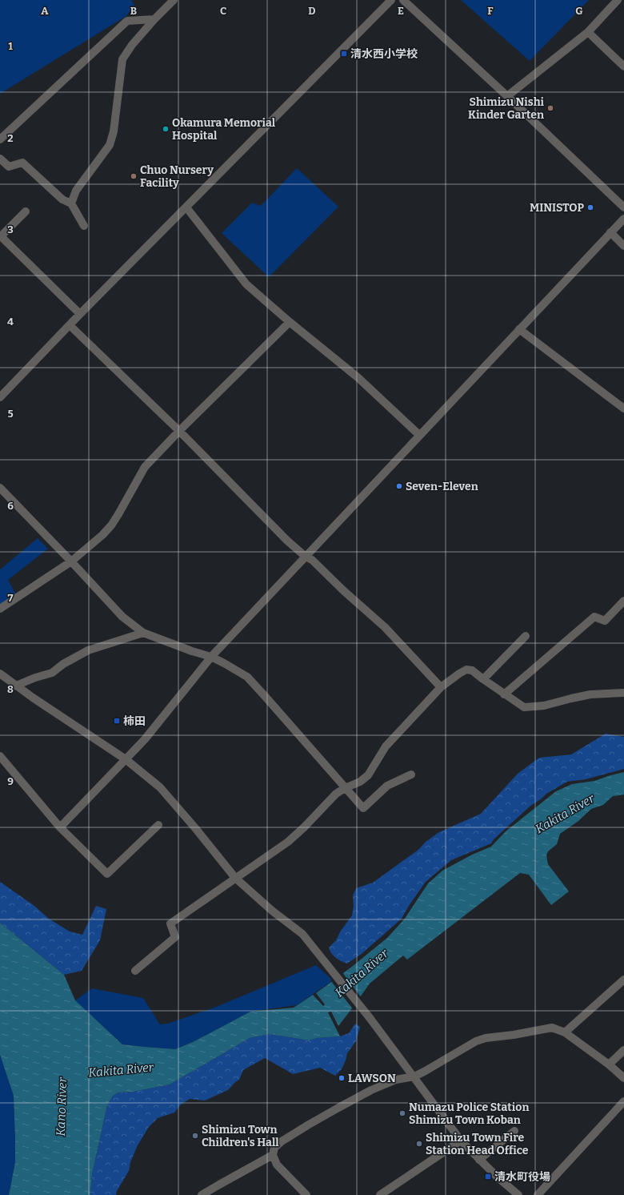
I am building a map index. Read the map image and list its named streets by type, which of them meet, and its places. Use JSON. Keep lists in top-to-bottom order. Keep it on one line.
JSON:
{"water":["Kakita River","Kano River"],"places":{"transit":["清水西小学校","柿田","清水町役場"],"other":["Shimizu Nishi Kinder Garten","Okamura Memorial Hospital","Chuo Nursery Facility","MINISTOP","Seven-Eleven","LAWSON","Numazu Police Station Shimizu Town Koban","Shimizu Town Children's Hall","Shimizu Town Fire Station Head Office"]},"grid":{"columns":["A","B","C","D","E","F","G"],"rows":["1","2","3","4","5","6","7","8","9"]}}
